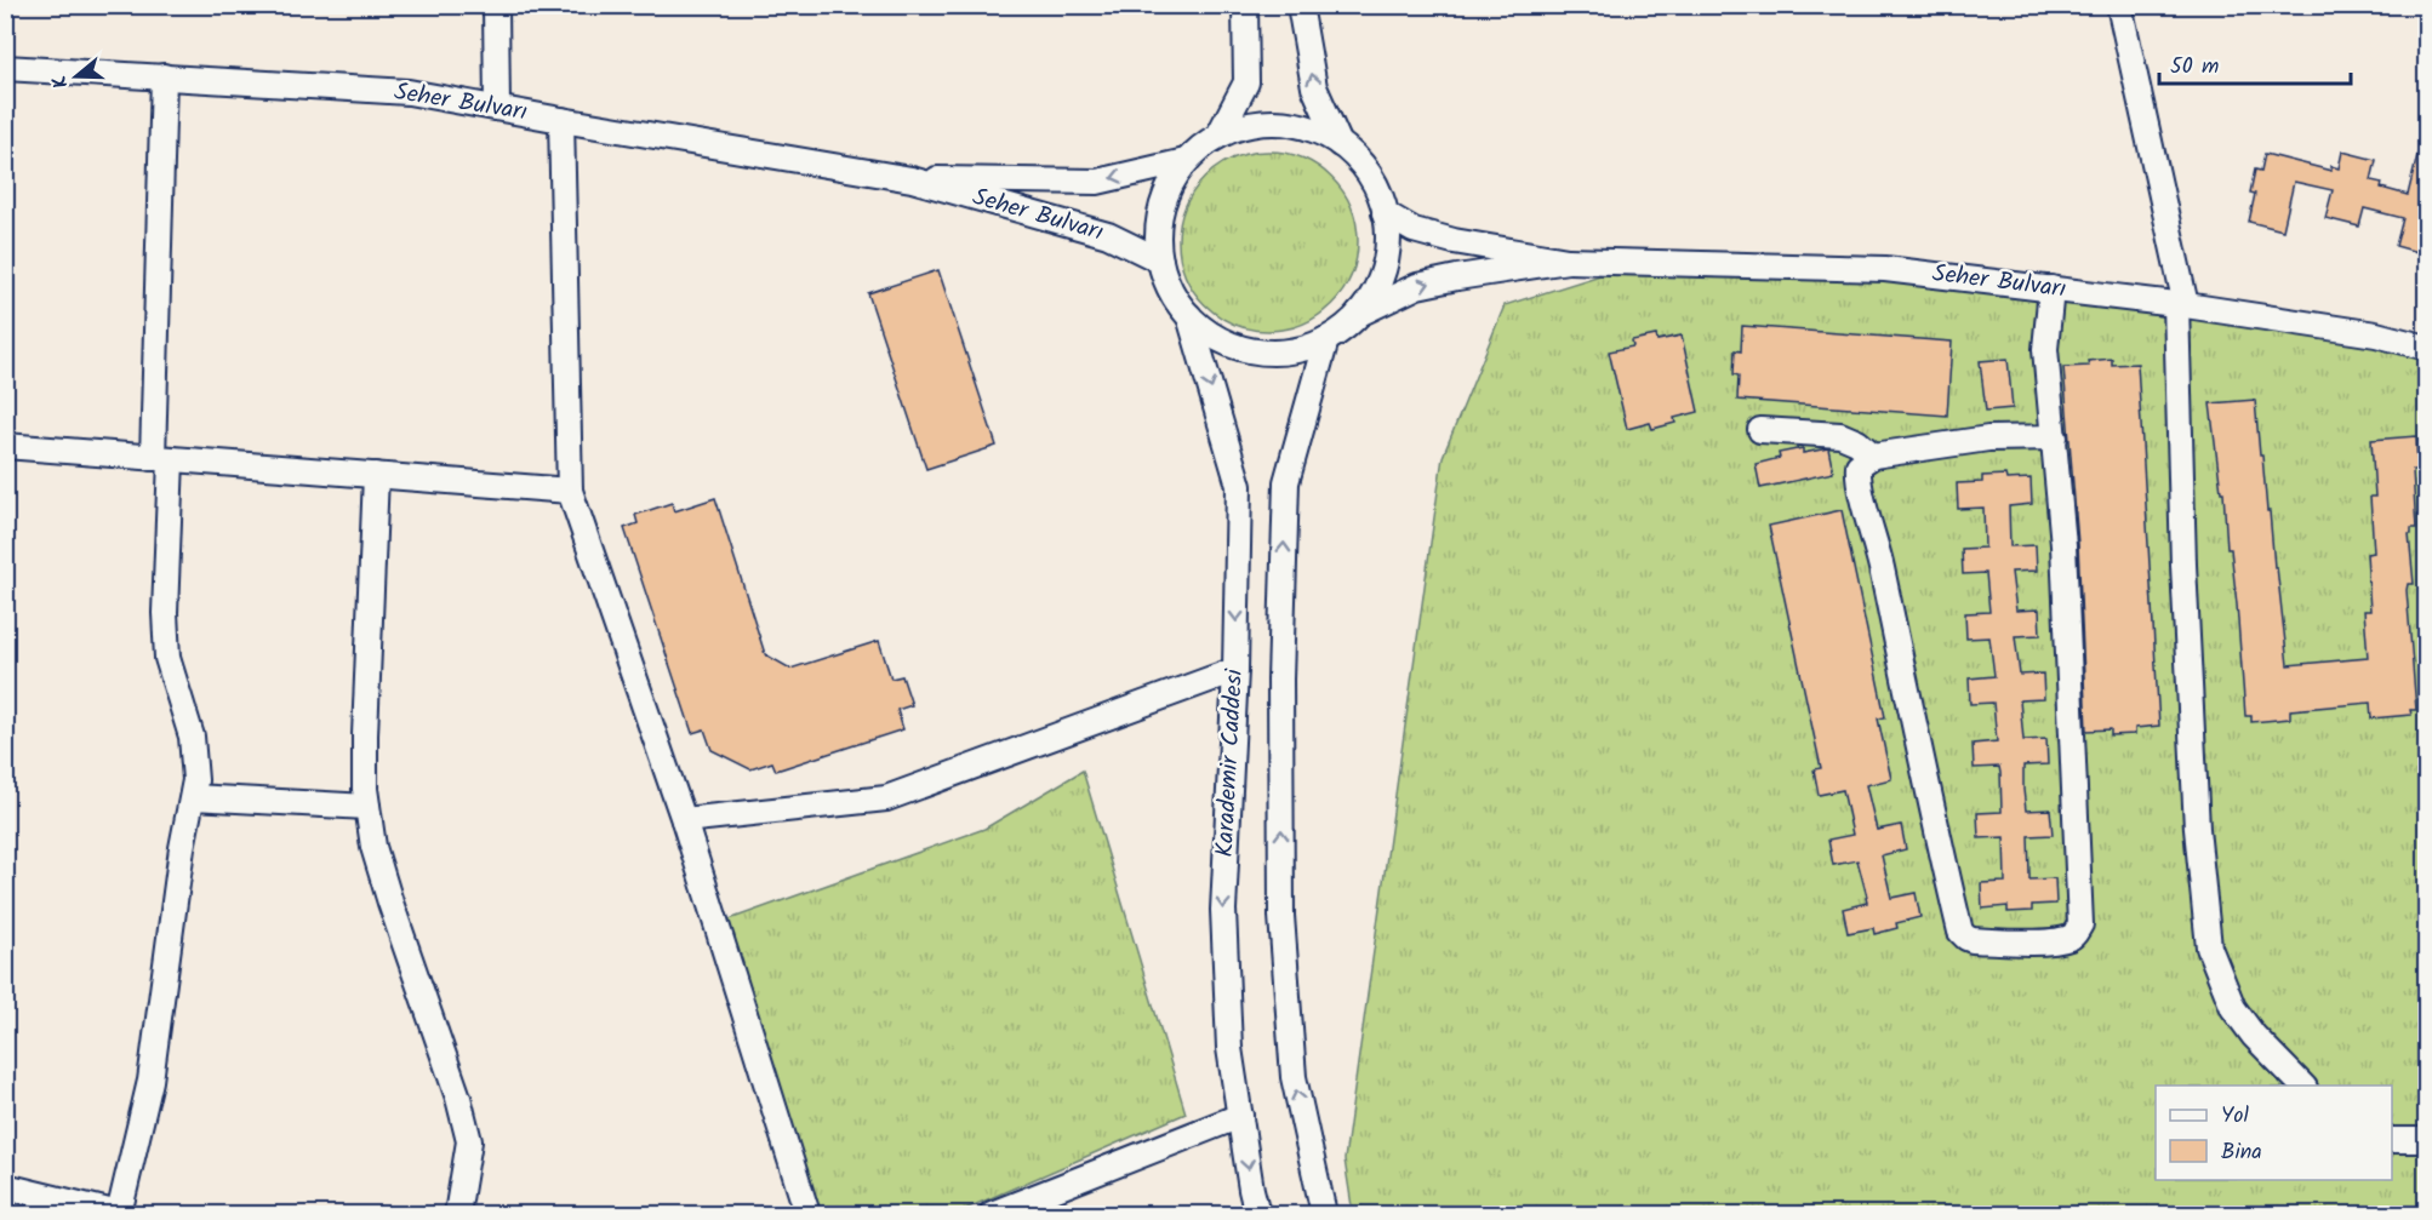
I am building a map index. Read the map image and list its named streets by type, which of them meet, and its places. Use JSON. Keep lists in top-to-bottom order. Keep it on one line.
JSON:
{"streets":{"street":["Seher Bulvarı","Karademir Caddesi"]},"crossings":[["Seher Bulvarı","Karademir Caddesi"]],"legend":["Yol","Bina"],"scale_bar":"50 m","north":"left"}
